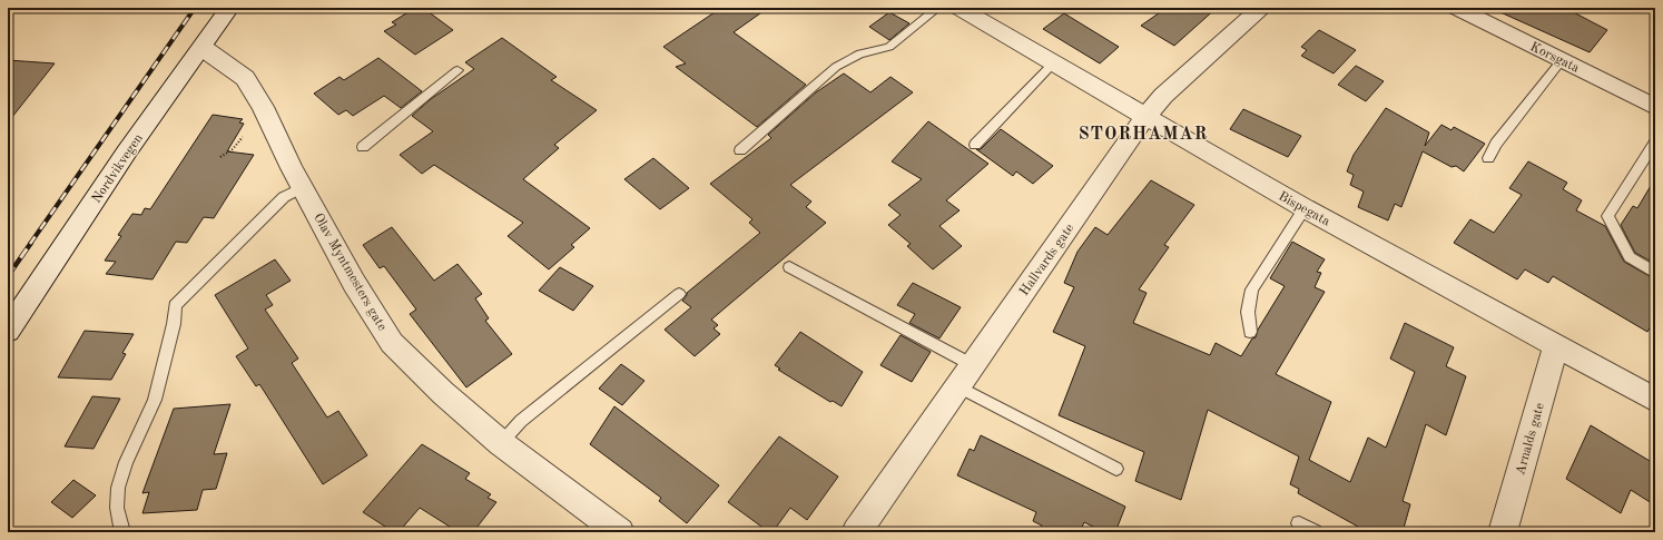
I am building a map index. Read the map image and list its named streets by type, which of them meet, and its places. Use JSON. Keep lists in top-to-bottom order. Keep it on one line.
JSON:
{"streets":{"street":["Korsgata","Nordvikvegen","Bispegata","Hallvards gate","Olav Myntmesters gate","Arnalds gate"]},"crossings":[["Nordvikvegen","Olav Myntmesters gate"],["Bispegata","Hallvards gate"],["Bispegata","Arnalds gate"]],"districts":["STORHAMAR"]}
